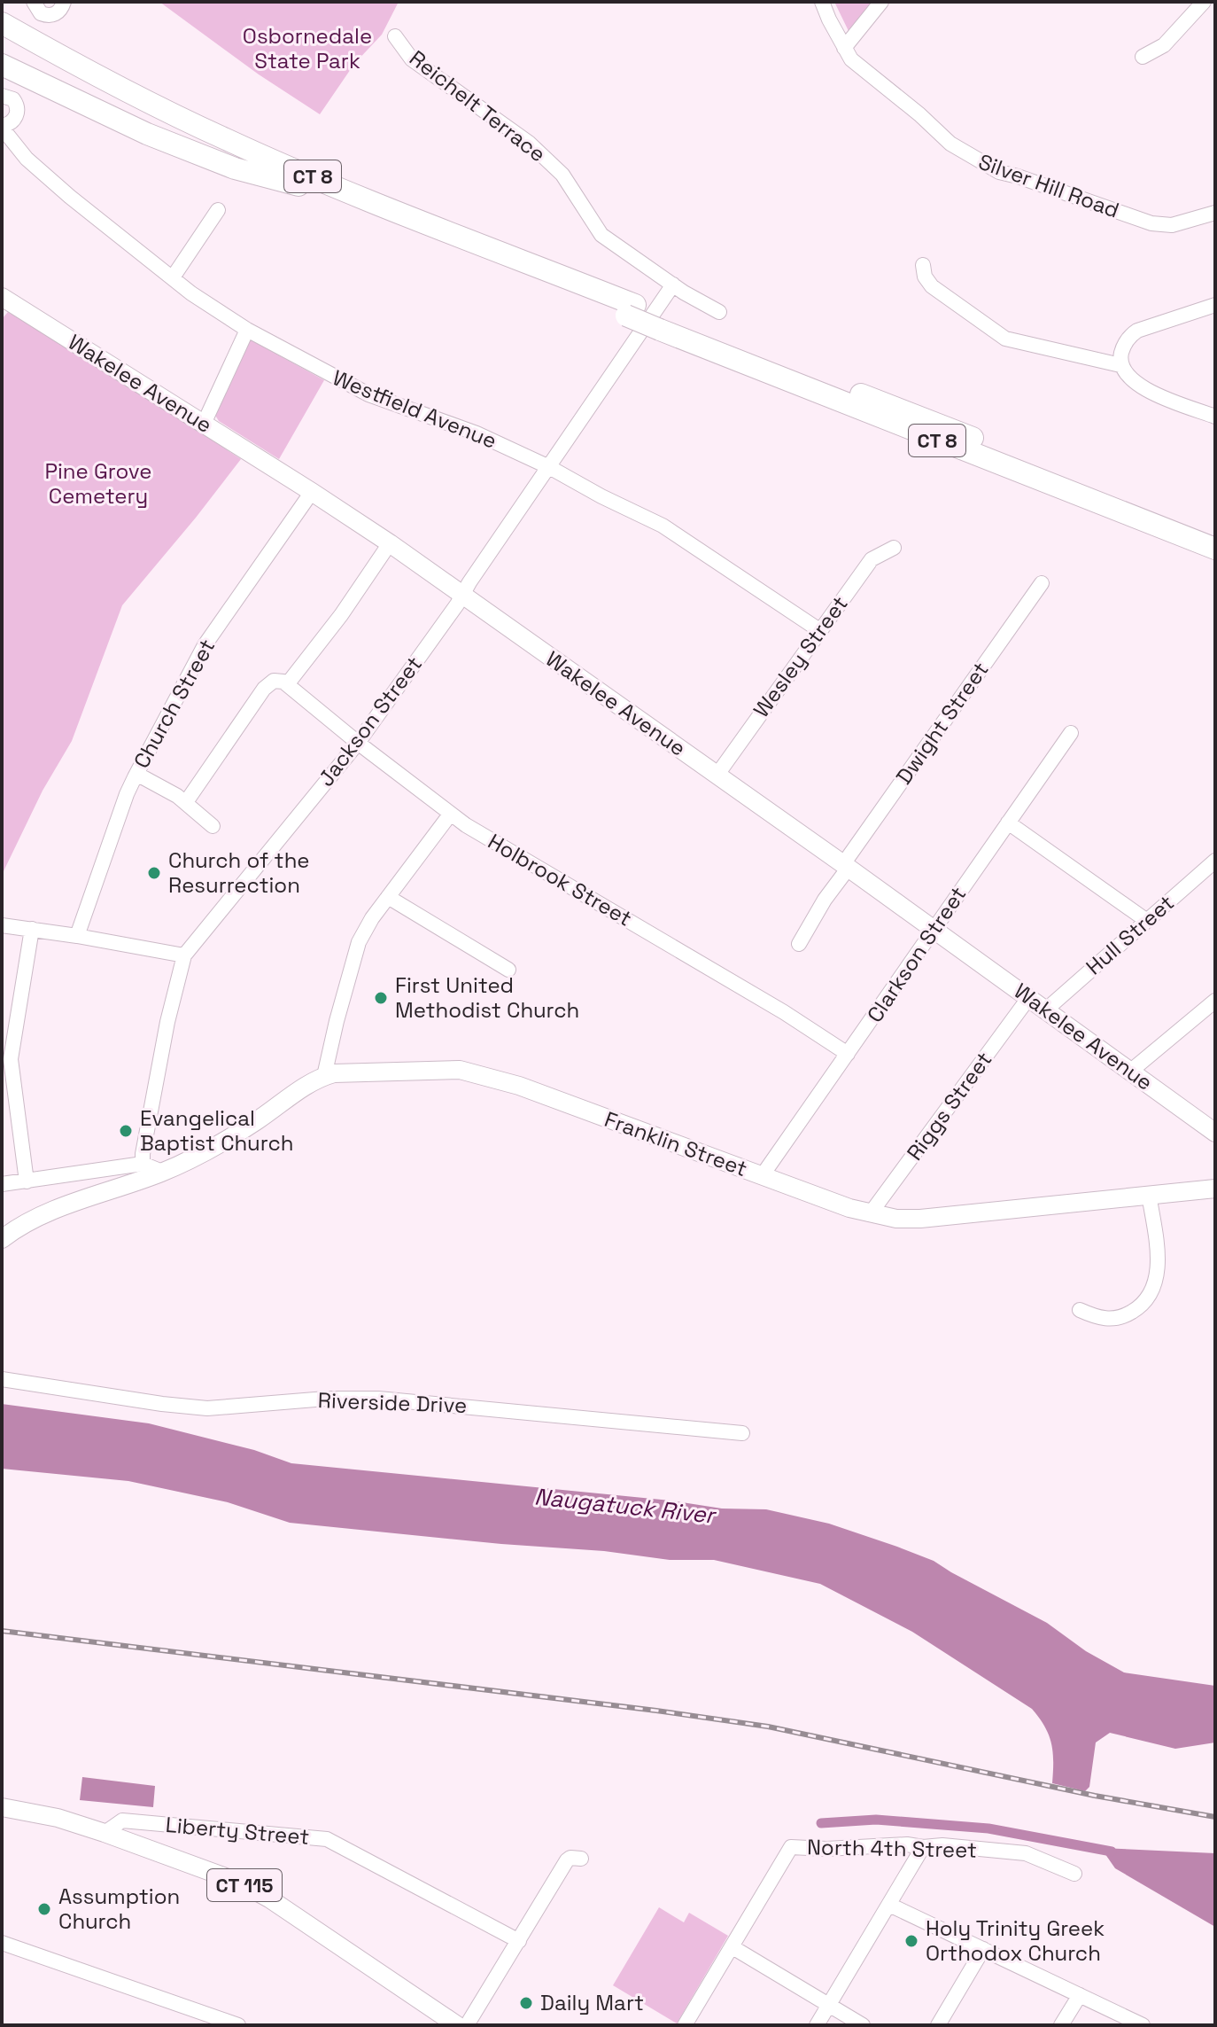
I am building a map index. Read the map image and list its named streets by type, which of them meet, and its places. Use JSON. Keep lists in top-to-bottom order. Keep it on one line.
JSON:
{"streets":{"highway":["CT 8"],"main road":["Wakelee Avenue","Franklin Street","CT 115"],"street":["Reichelt Terrace","Silver Hill Road","Westfield Avenue","Wesley Street","Church Street","Jackson Street","Dwight Street","Holbrook Street","Hull Street","Clarkson Street","Riggs Street","Riverside Drive","Liberty Street","North 4th Street"]},"crossings":[["Reichelt Terrace","Jackson Street"],["Wakelee Avenue","Wesley Street"],["Wakelee Avenue","Church Street"],["Wakelee Avenue","Jackson Street"],["Wakelee Avenue","Dwight Street"],["Wakelee Avenue","Hull Street"],["Wakelee Avenue","Clarkson Street"],["Wakelee Avenue","Riggs Street"],["Westfield Avenue","Wesley Street"],["Westfield Avenue","Jackson Street"],["Jackson Street","Holbrook Street"],["Holbrook Street","Clarkson Street"],["Clarkson Street","Franklin Street"],["Riggs Street","Franklin Street"],["Liberty Street","CT 115"]],"water":["Naugatuck River"],"parks":["Osbornedale State Park","Pine Grove Cemetery"],"places":["Church of the Resurrection","First United Methodist Church","Evangelical Baptist Church","Assumption Church","Holy Trinity Greek Orthodox Church","Daily Mart"]}
